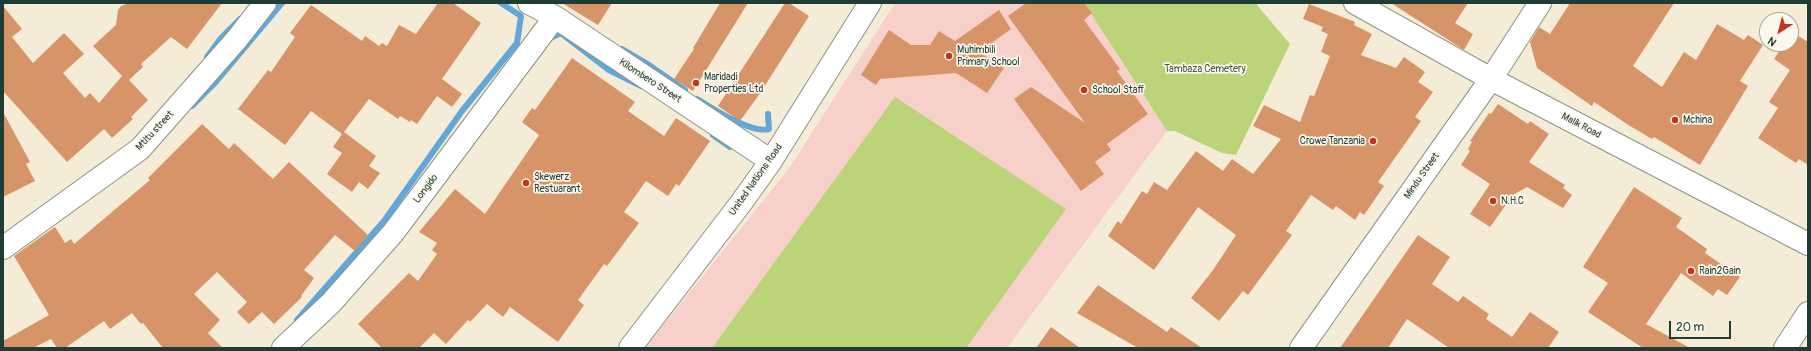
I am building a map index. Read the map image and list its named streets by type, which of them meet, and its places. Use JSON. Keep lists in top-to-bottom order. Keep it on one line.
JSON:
{"streets":{"street":["Kilombero Street","Malik Road","Mtitu street","Mindu Street","United Nations Road","Longido"]},"crossings":[["Kilombero Street","United Nations Road"],["Kilombero Street","Longido"],["Malik Road","Mindu Street"]],"parks":["Tambaza Cemetery"],"places":["Muhimbili Primary School","Maridadi Properties Ltd","School Staff","Mchina","Crowe Tanzania","Skewerz Restuarant","N.H.C","Rain2Gain"],"scale_bar":"20 m","north":"bottom left"}
